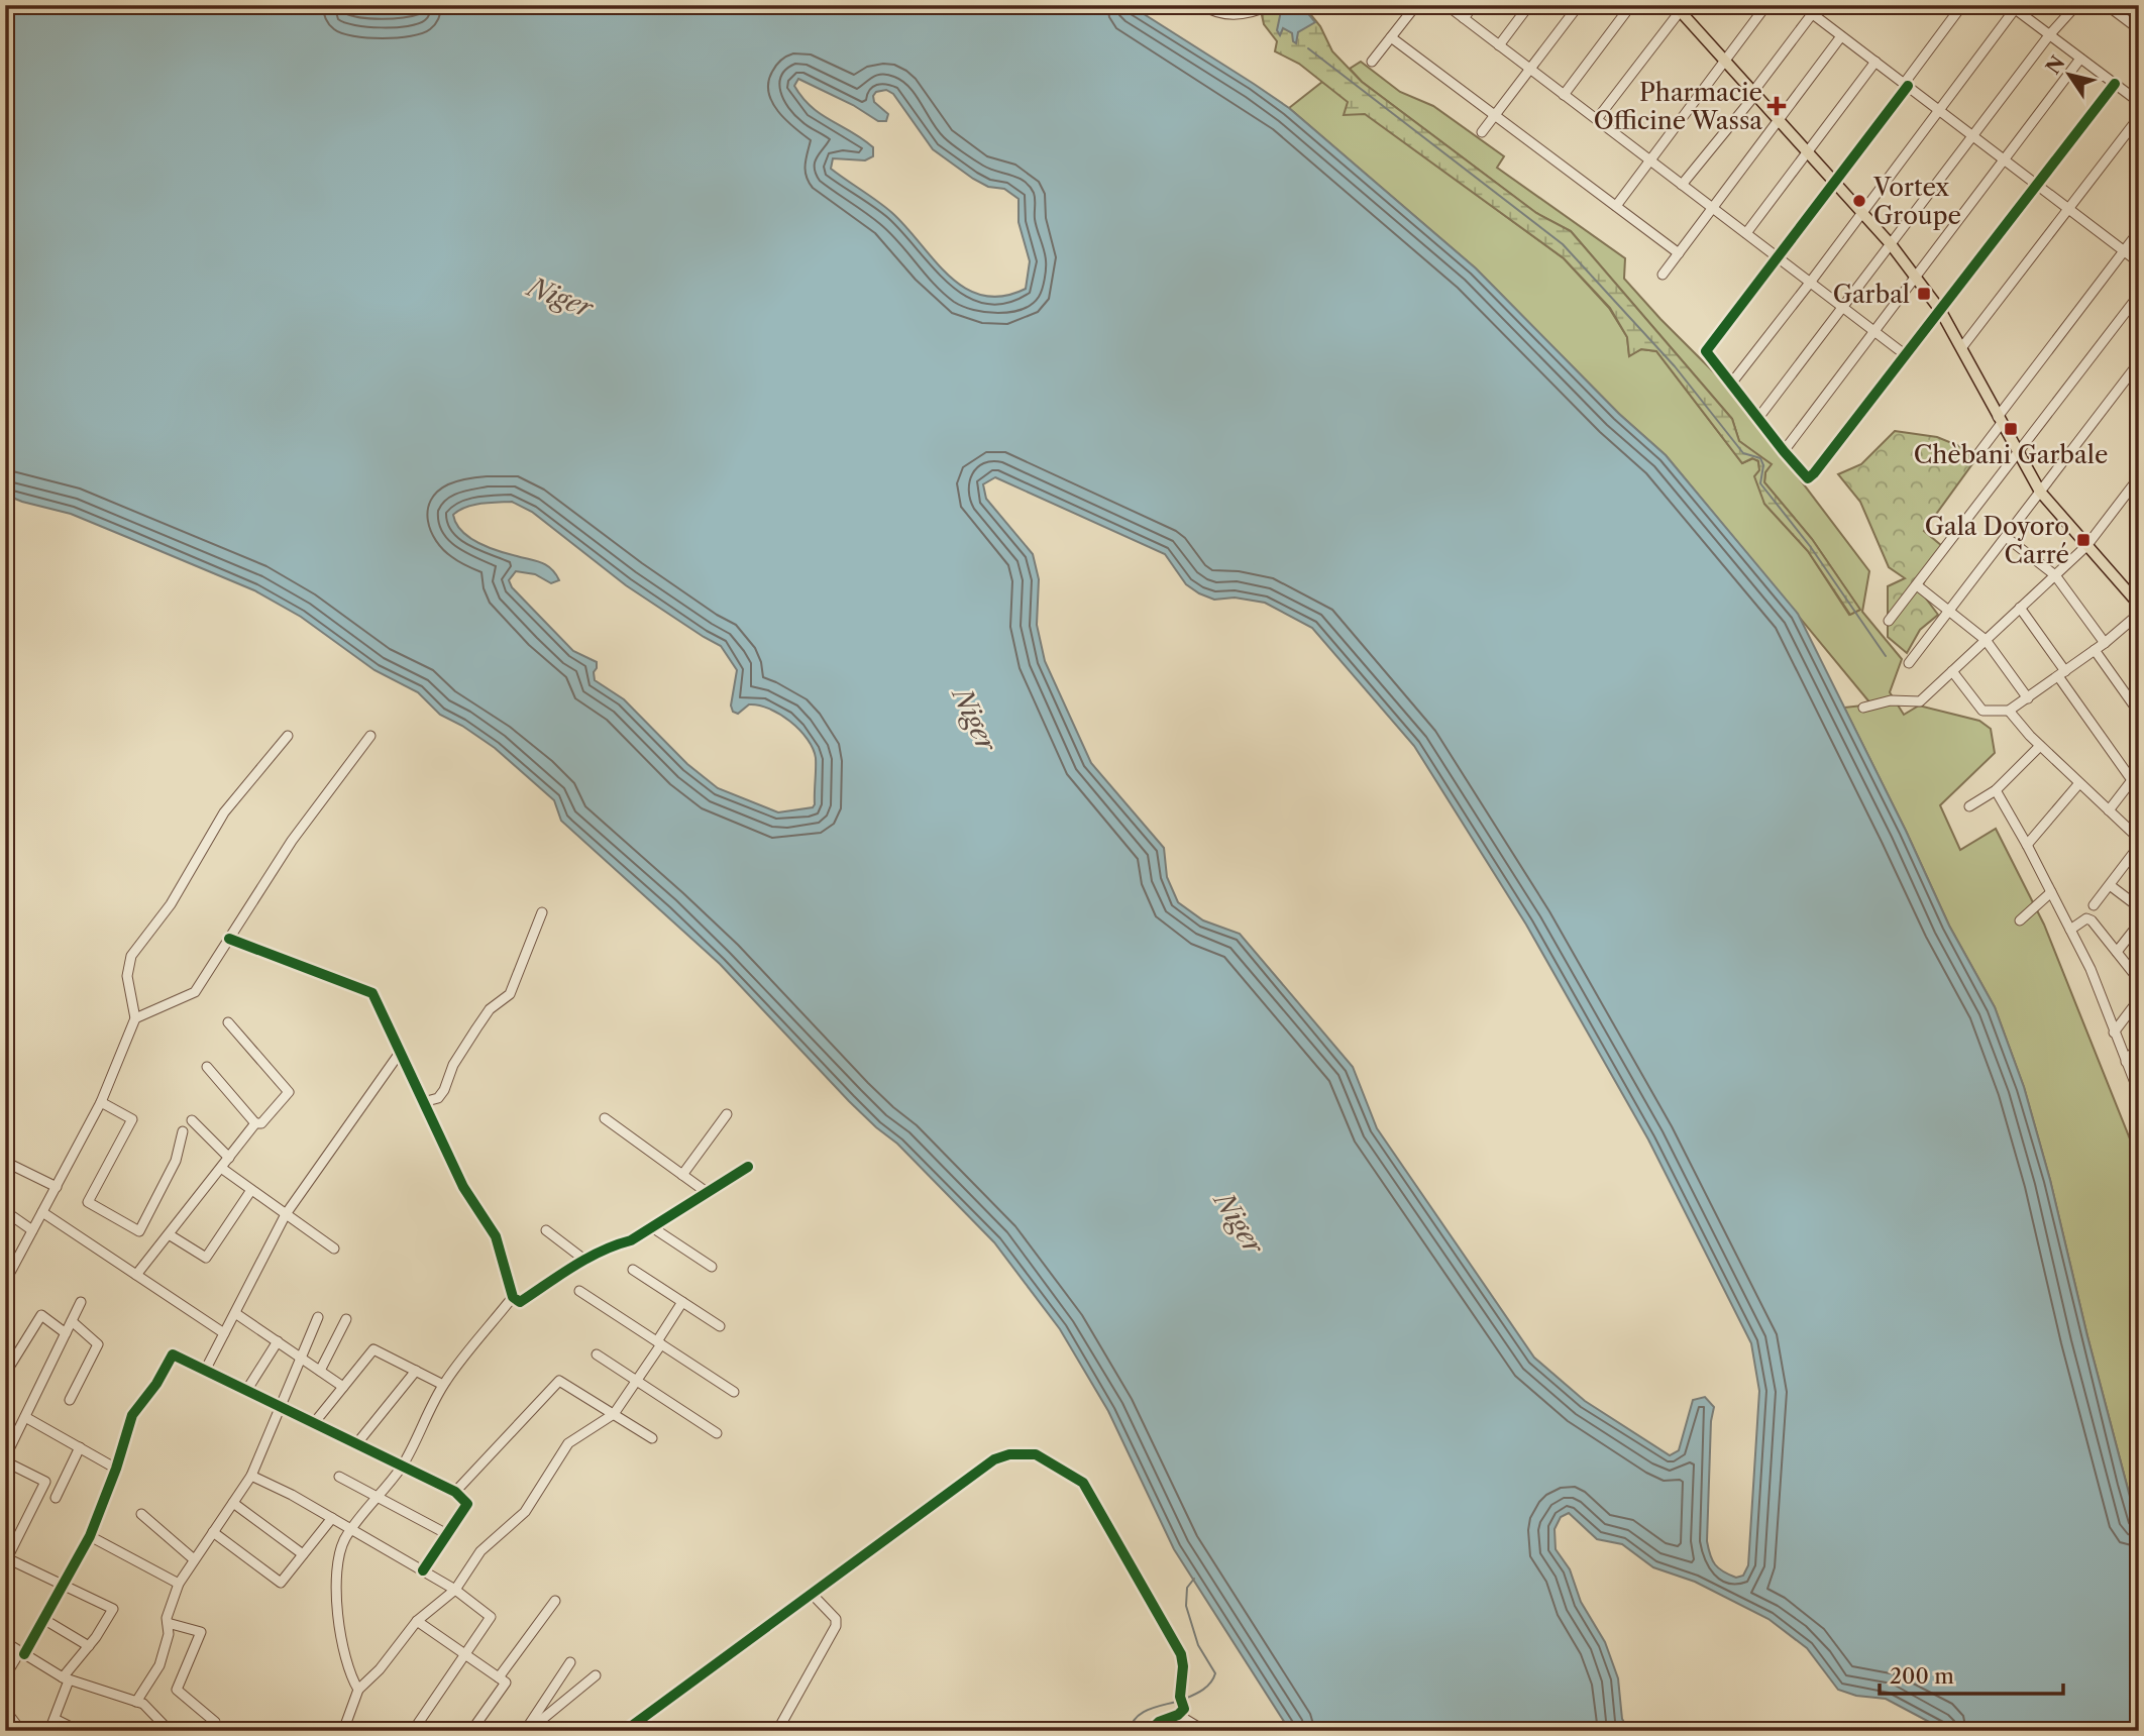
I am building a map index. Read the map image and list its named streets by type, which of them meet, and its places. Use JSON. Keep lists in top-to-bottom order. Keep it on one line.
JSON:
{"water":["Niger"],"places":{"health":["Pharmacie Officine Wassa"],"other":["Vortex Groupe"],"transit":["Garbal","Chèbani Garbale","Gala Doyoro Carré"]},"scale_bar":"200 m","north":"top left"}
